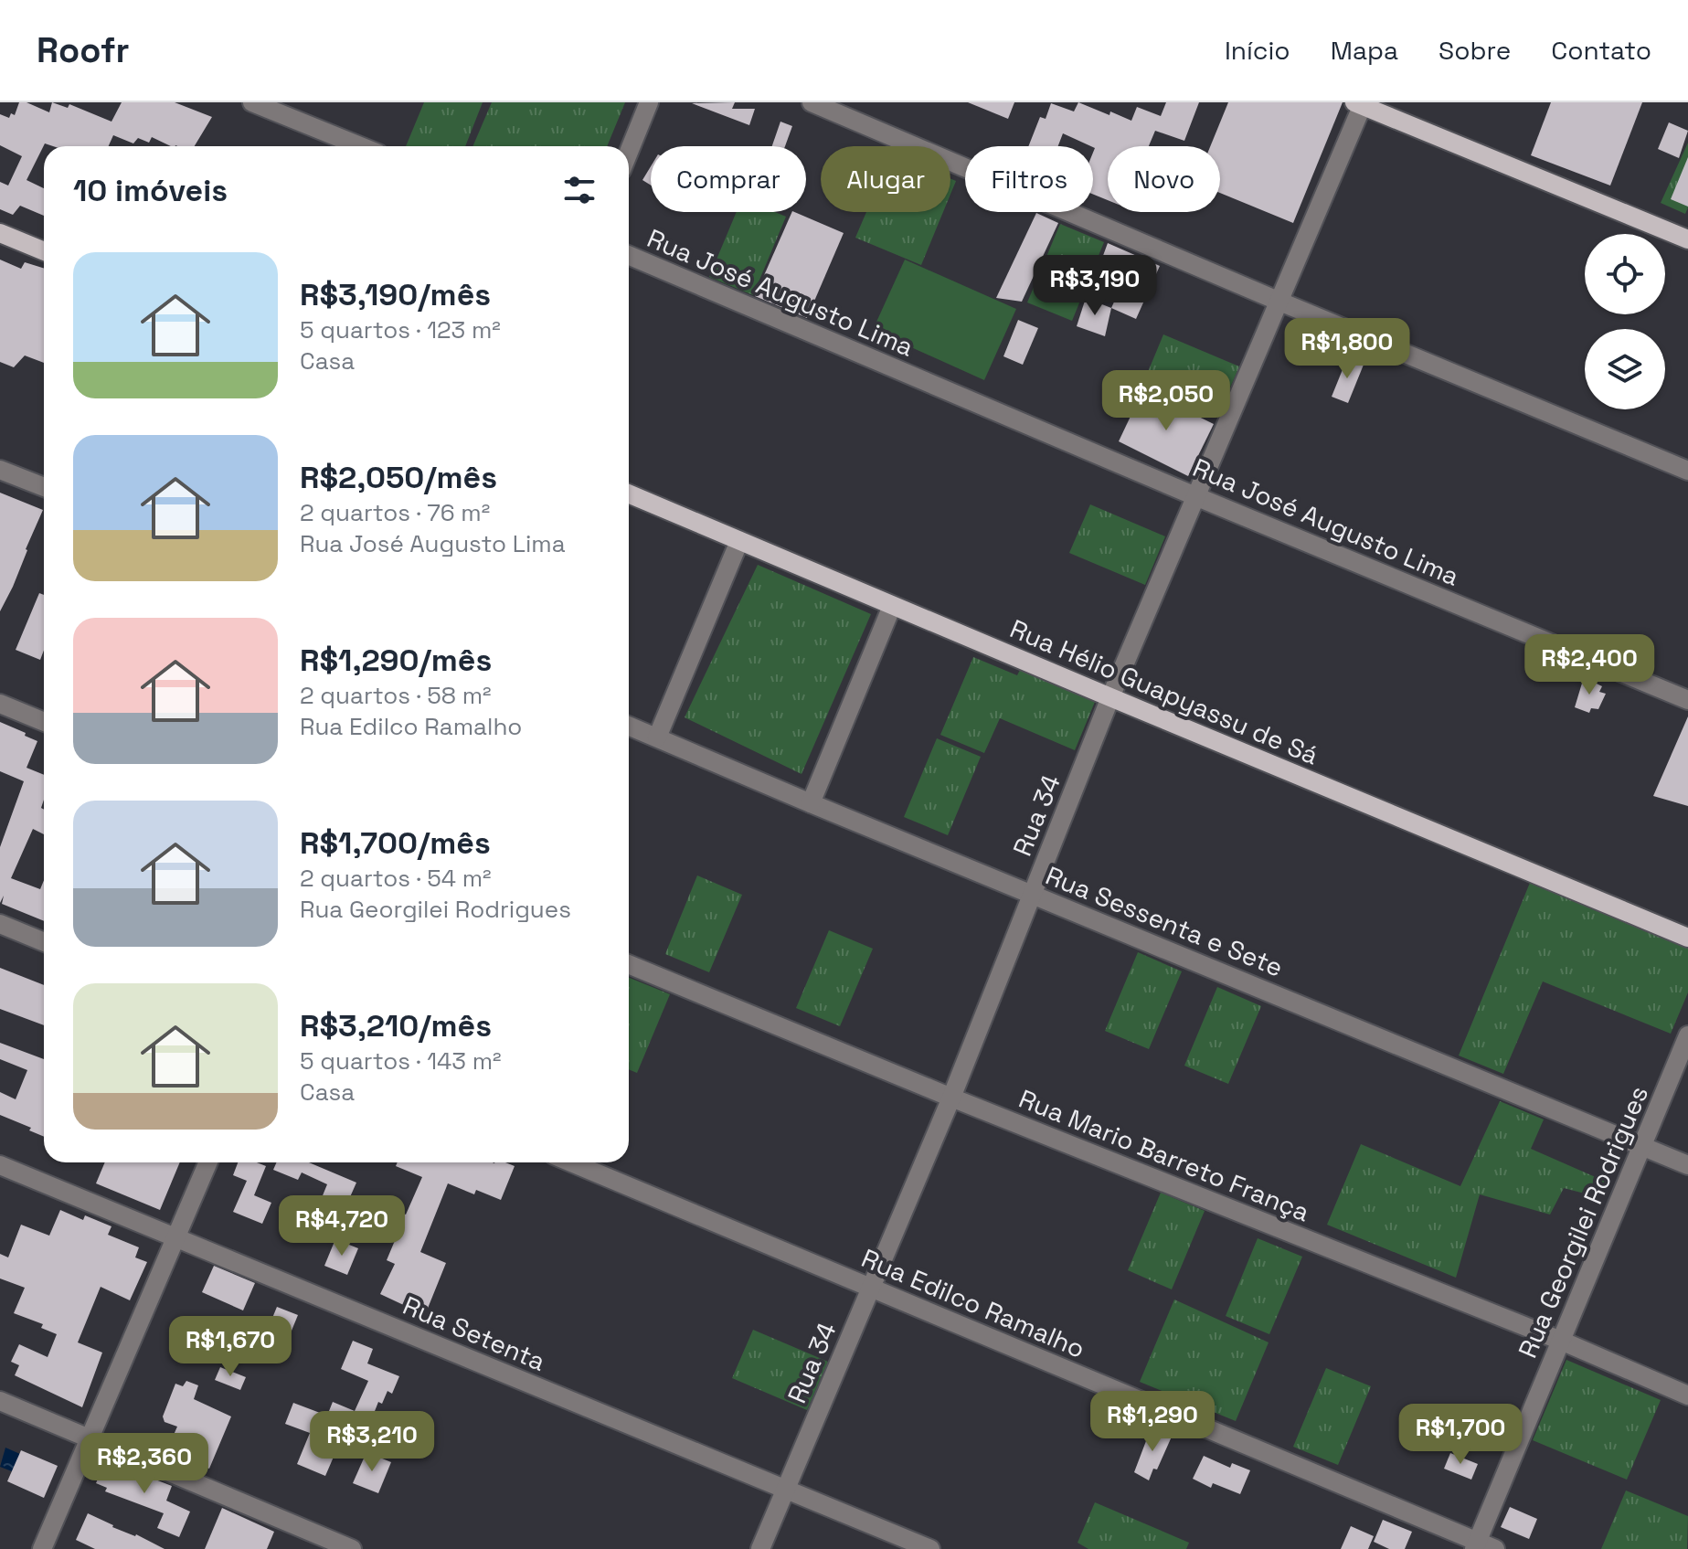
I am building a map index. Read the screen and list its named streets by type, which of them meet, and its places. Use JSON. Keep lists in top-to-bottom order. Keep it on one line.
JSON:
{"streets":{"main road":["Rua Hélio Guapyassu de Sá"],"street":["Rua José Augusto Lima","Rua 34","Rua Sessenta e Sete","Rua Mario Barreto França","Rua Georgilei Rodrigues","Rua Edilco Ramalho","Rua Setenta"]},"crossings":[["Rua José Augusto Lima","Rua 34"],["Rua Hélio Guapyassu de Sá","Rua 34"],["Rua 34","Rua Sessenta e Sete"],["Rua 34","Rua Mario Barreto França"],["Rua 34","Rua Edilco Ramalho"],["Rua 34","Rua Setenta"],["Rua Sessenta e Sete","Rua Georgilei Rodrigues"],["Rua Mario Barreto França","Rua Georgilei Rodrigues"],["Rua Georgilei Rodrigues","Rua Edilco Ramalho"]],"page":{"header":"Roofr","nav":["Início","Mapa","Sobre","Contato"],"chip":["Comprar","Alugar","Filtros","Novo"],"heading":"10 imóveis","list":[{"name":"R$3,190/mês","note":"5 quartos · 123 m² · Casa"},{"name":"R$2,050/mês","note":"2 quartos · 76 m² · Rua José Augusto Lima"},{"name":"R$1,290/mês","note":"2 quartos · 58 m² · Rua Edilco Ramalho"},{"name":"R$1,700/mês","note":"2 quartos · 54 m² · Rua Georgilei Rodrigues"},{"name":"R$3,210/mês","note":"5 quartos · 143 m² · Casa"}],"price":["R$3,190","R$1,800","R$2,050","R$2,400","R$4,720","R$1,670","R$1,290","R$1,700","R$3,210","R$2,360"]}}
